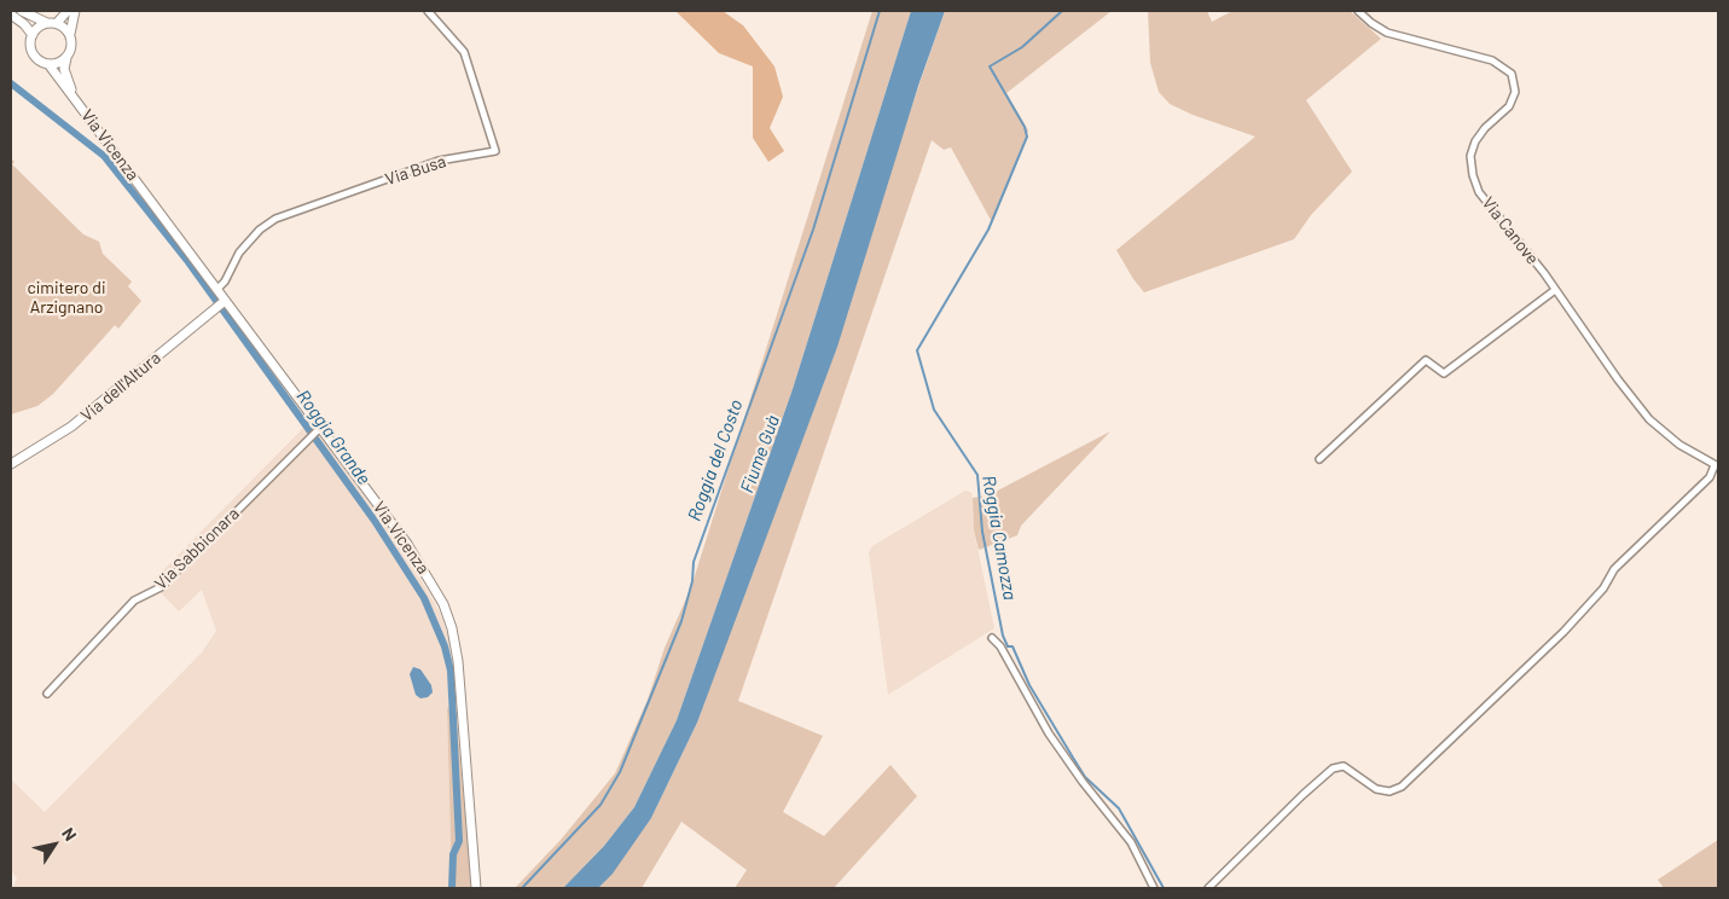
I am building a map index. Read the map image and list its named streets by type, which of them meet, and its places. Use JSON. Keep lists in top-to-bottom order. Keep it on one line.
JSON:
{"streets":{"main road":["Via Vicenza","Via dell'Altura"],"street":["Via Busa","Via Canove","Via Sabbionara"]},"crossings":[["Via Vicenza","Via Busa"],["Via Vicenza","Via dell'Altura"],["Via Vicenza","Via Sabbionara"]],"water":["Roggia Grande","Fiume Guà","Roggia del Costo","Roggia Camozza"],"parks":["cimitero di Arzignano"],"north":"top right"}
